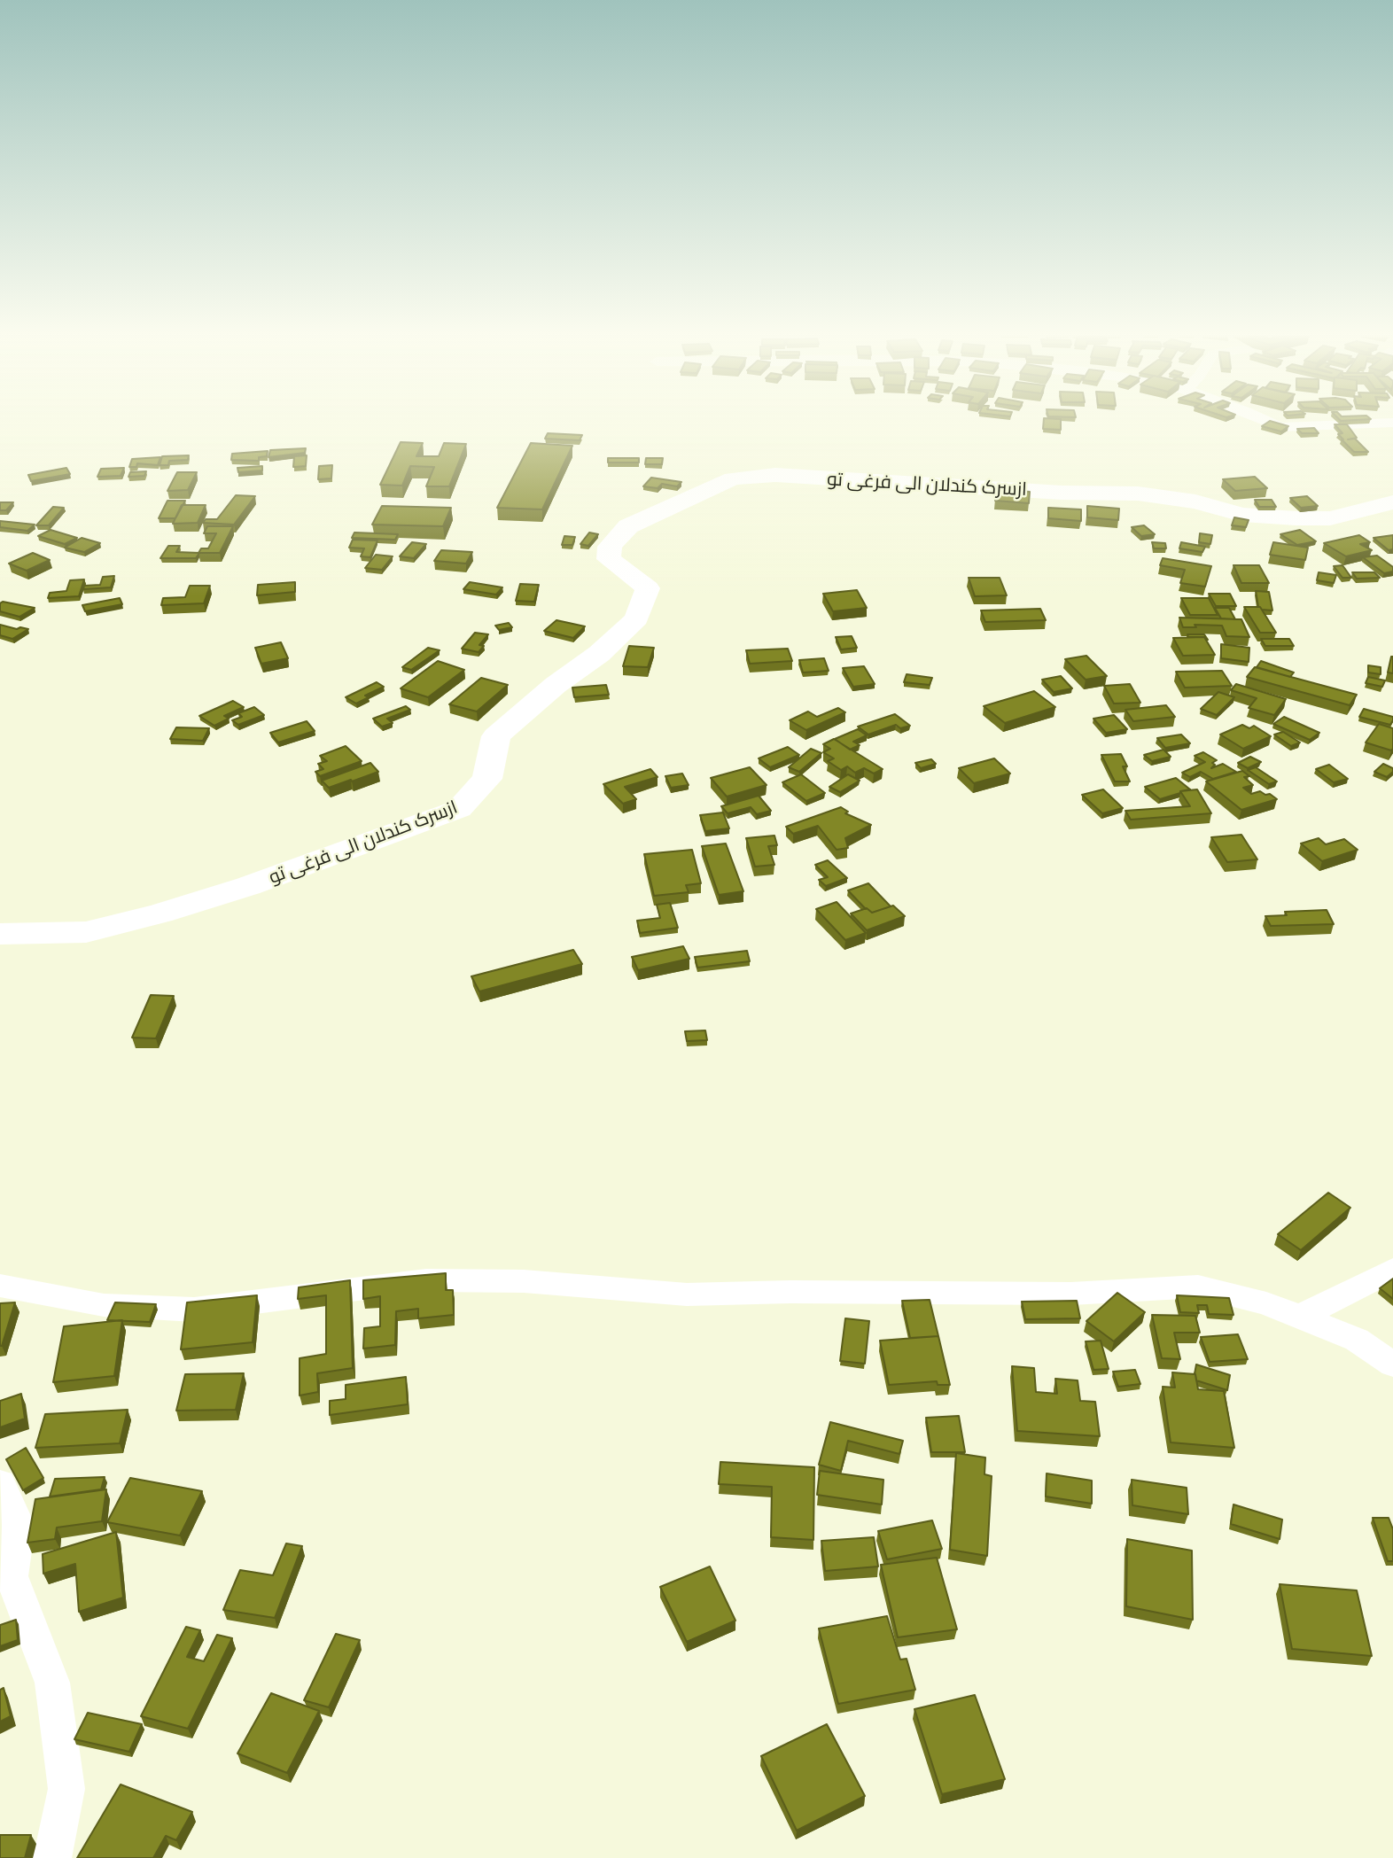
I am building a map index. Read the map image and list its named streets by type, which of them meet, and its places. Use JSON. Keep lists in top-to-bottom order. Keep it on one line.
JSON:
{"streets":{"street":["ازسرک کندلان الی فرغی تو"]}}
